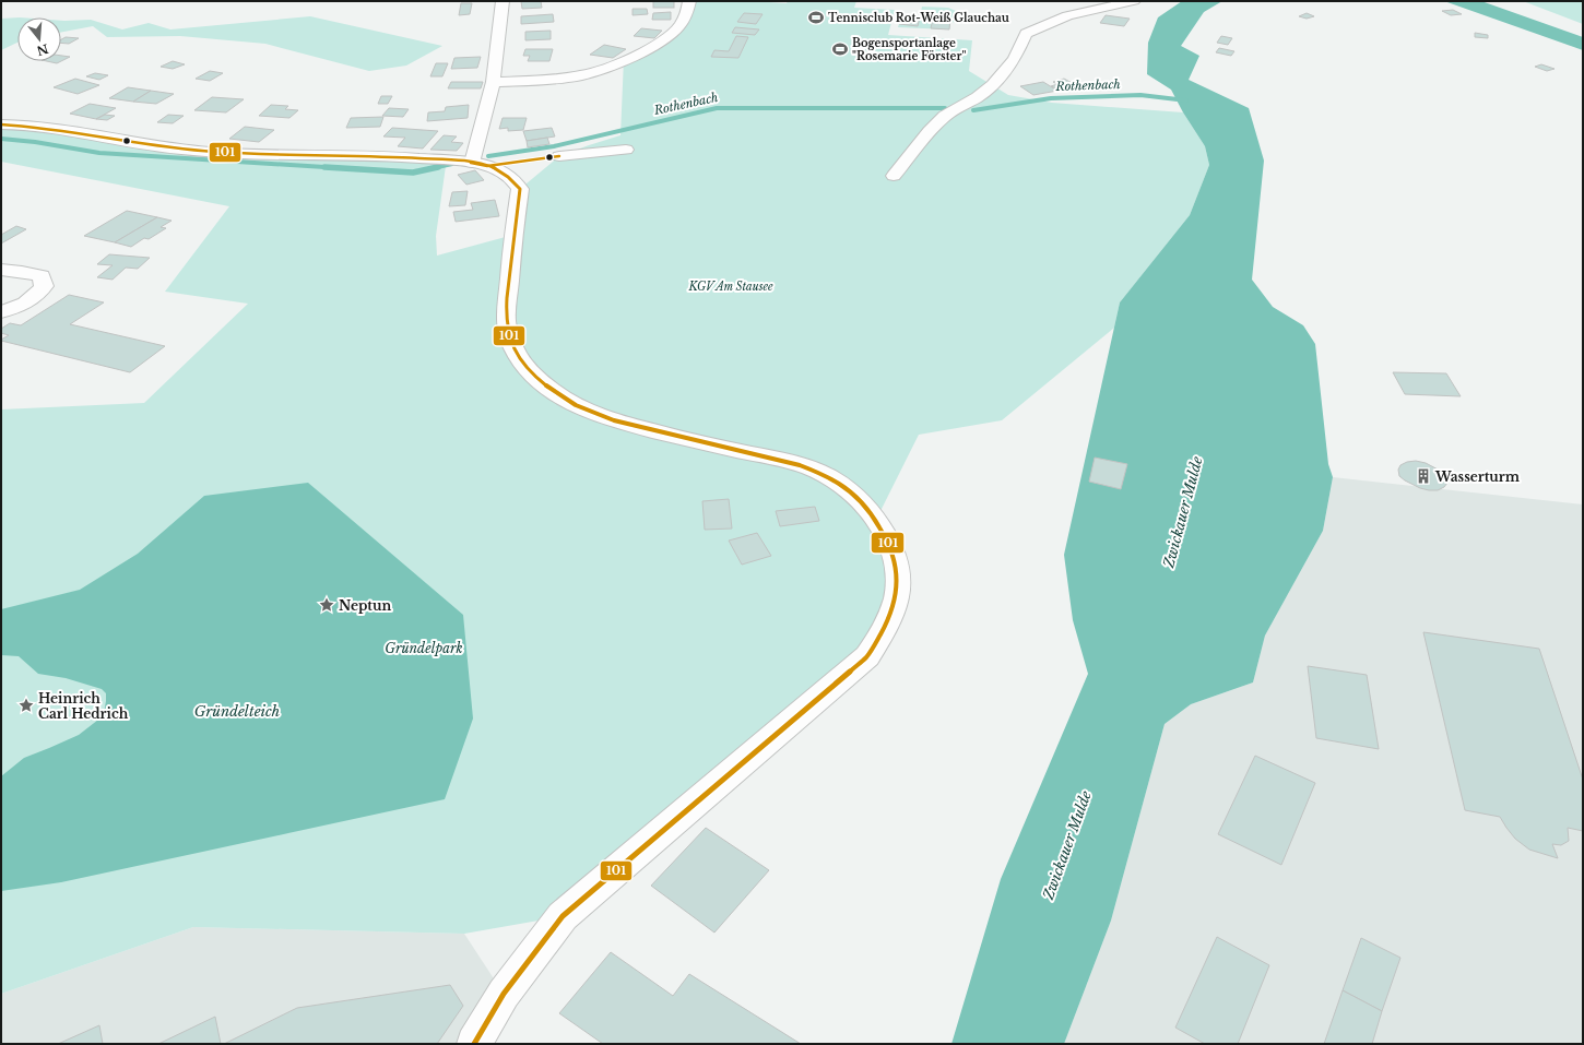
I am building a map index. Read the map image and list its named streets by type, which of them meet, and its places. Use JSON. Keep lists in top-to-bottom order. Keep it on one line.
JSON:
{"water":["Rothenbach","Zwickauer Mulde","Gründelteich"],"parks":["KGV Am Stausee","Gründelpark"],"places":{"sports":["Tennisclub Rot-Weiß Glauchau","Bogensportanlage \"Rosemarie Förster\""],"building":["Wasserturm"],"place":["Neptun","Heinrich Carl Hedrich"]},"lines":["transit line 101"],"north":"bottom"}
